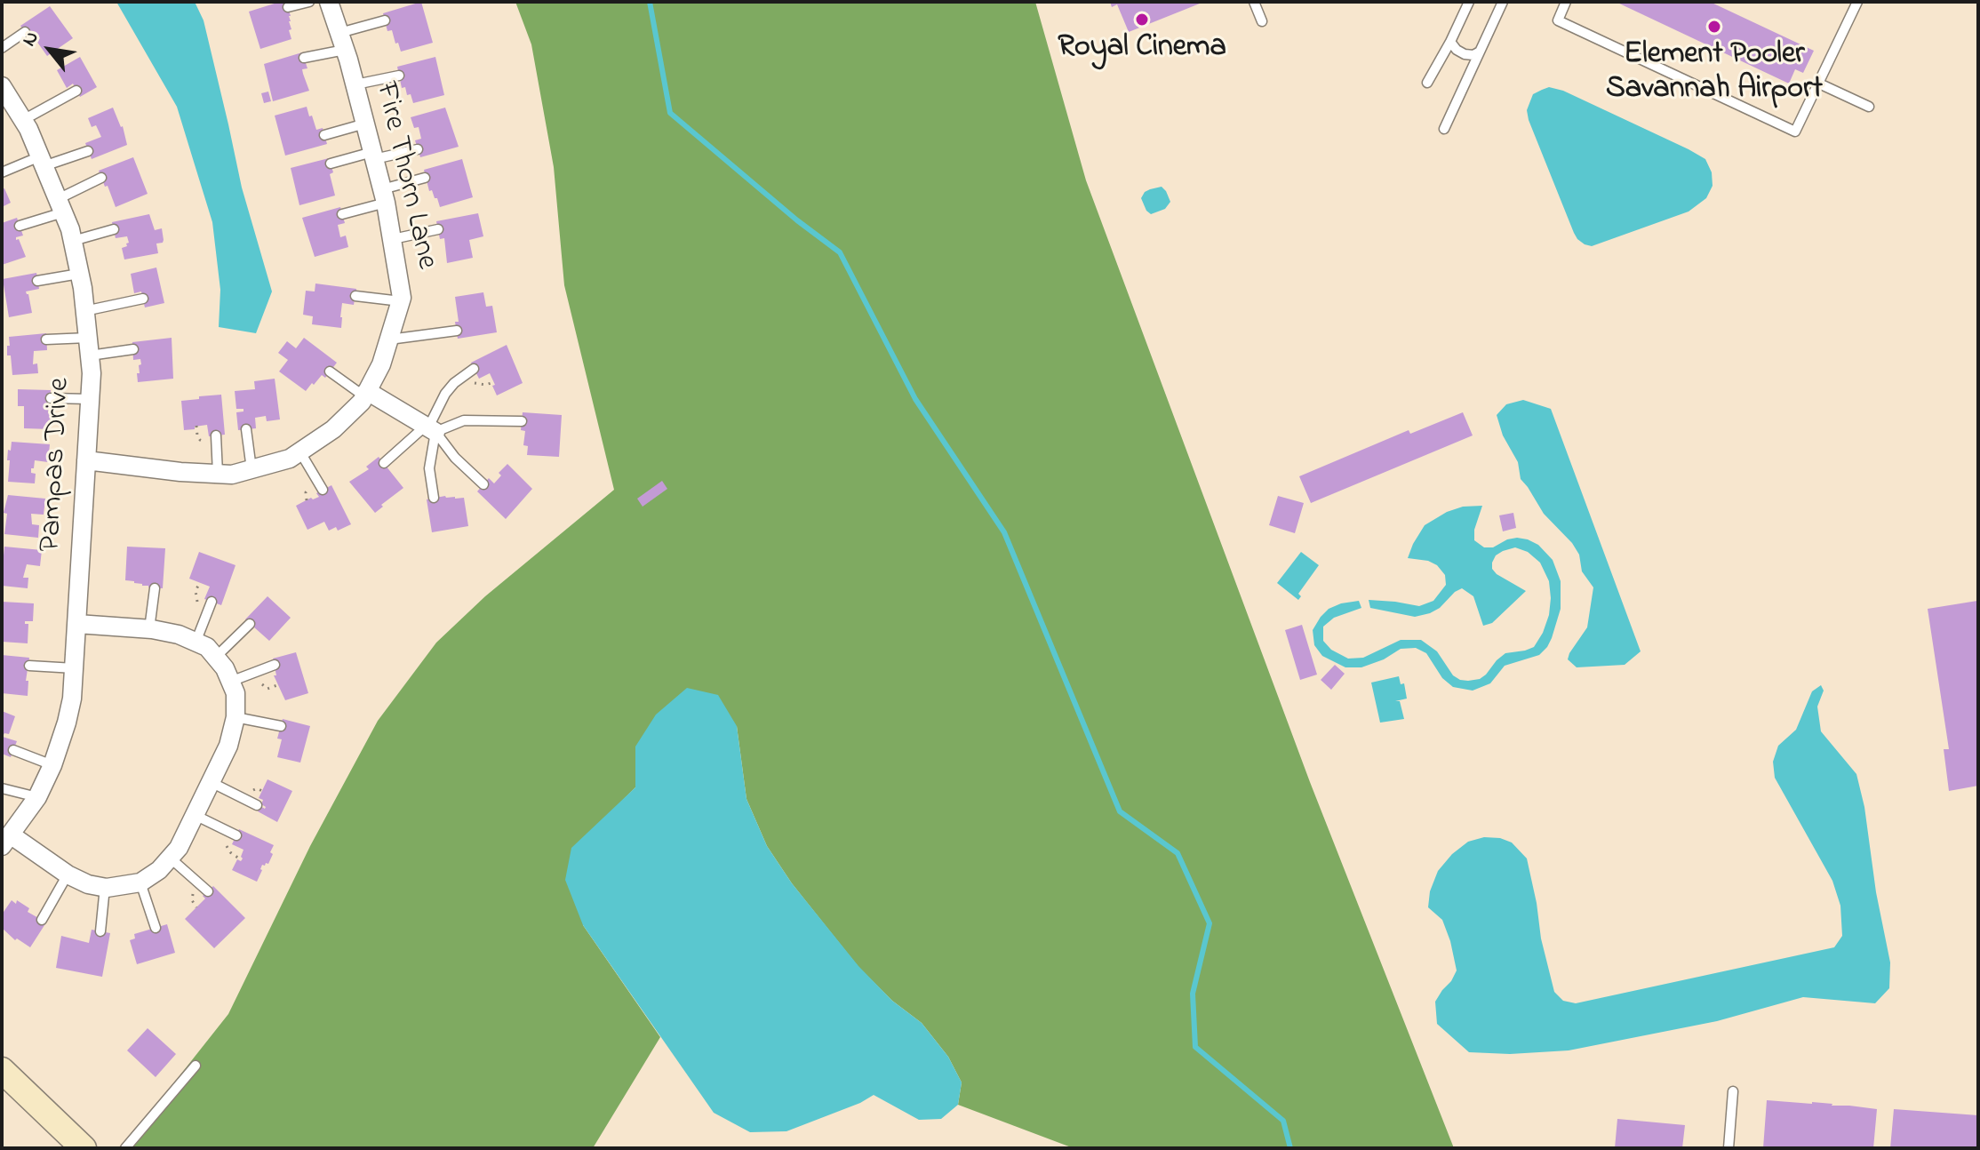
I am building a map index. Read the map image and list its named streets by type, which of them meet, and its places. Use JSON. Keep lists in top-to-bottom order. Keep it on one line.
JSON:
{"streets":{"street":["Fire Thorn Lane","Pampas Drive"]},"crossings":[["Fire Thorn Lane","Pampas Drive"]],"places":["Royal Cinema","Element Pooler Savannah Airport"],"north":"top left"}
